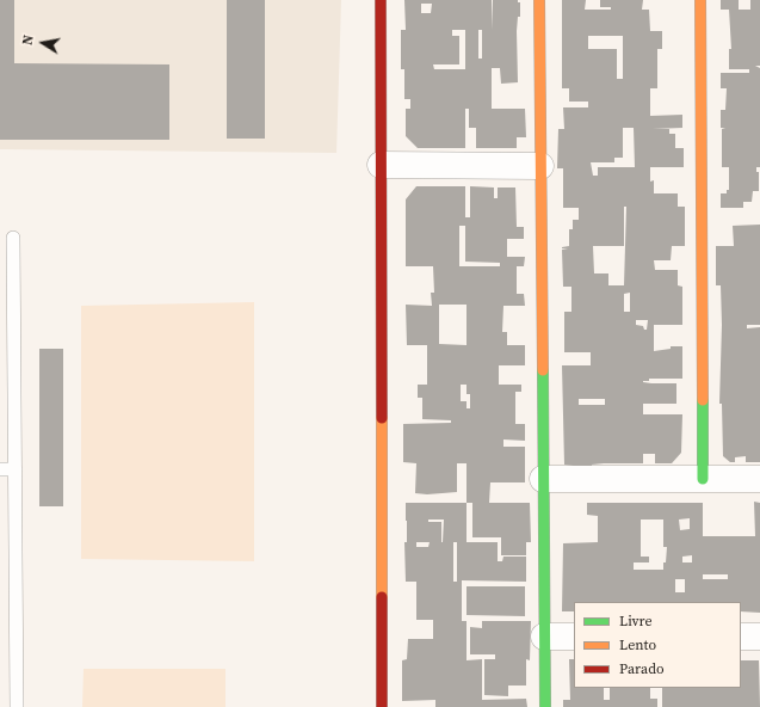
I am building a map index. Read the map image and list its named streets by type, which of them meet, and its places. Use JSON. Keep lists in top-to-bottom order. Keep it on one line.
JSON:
{"legend":["Livre","Lento","Parado"],"north":"left"}
